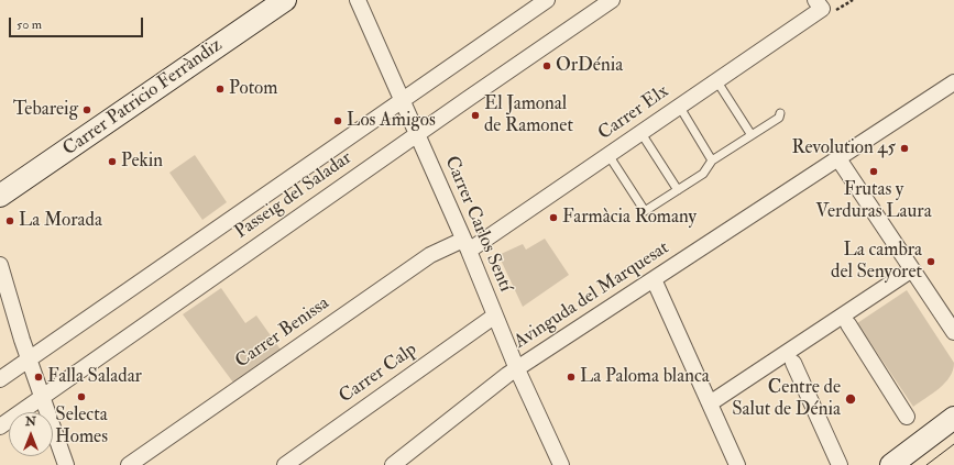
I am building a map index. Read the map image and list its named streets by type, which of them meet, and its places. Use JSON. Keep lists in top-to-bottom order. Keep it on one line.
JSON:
{"streets":{"main road":["Carrer Patricio Ferràndiz"],"street":["Carrer Elx","Passeig del Saladar","Carrer Carlos Sentí","Avinguda del Marquesat","Carrer Benissa","Carrer Calp"]},"crossings":[["Carrer Elx","Carrer Carlos Sentí"],["Carrer Elx","Carrer Benissa"],["Passeig del Saladar","Carrer Carlos Sentí"],["Carrer Carlos Sentí","Avinguda del Marquesat"],["Carrer Carlos Sentí","Carrer Benissa"],["Carrer Carlos Sentí","Carrer Calp"]],"places":["OrDénia","Potom","Tebareig","El Jamonal de Ramonet","Los Amigos","Revolution 45","Pekin","Frutas y Verduras Laura","Farmàcia Romany","La Morada","La cambra del Senyoret","Falla Saladar","La Paloma blanca","Selecta Homes","Centre de Salut de Dénia"],"scale_bar":"50 m","north":"top"}
